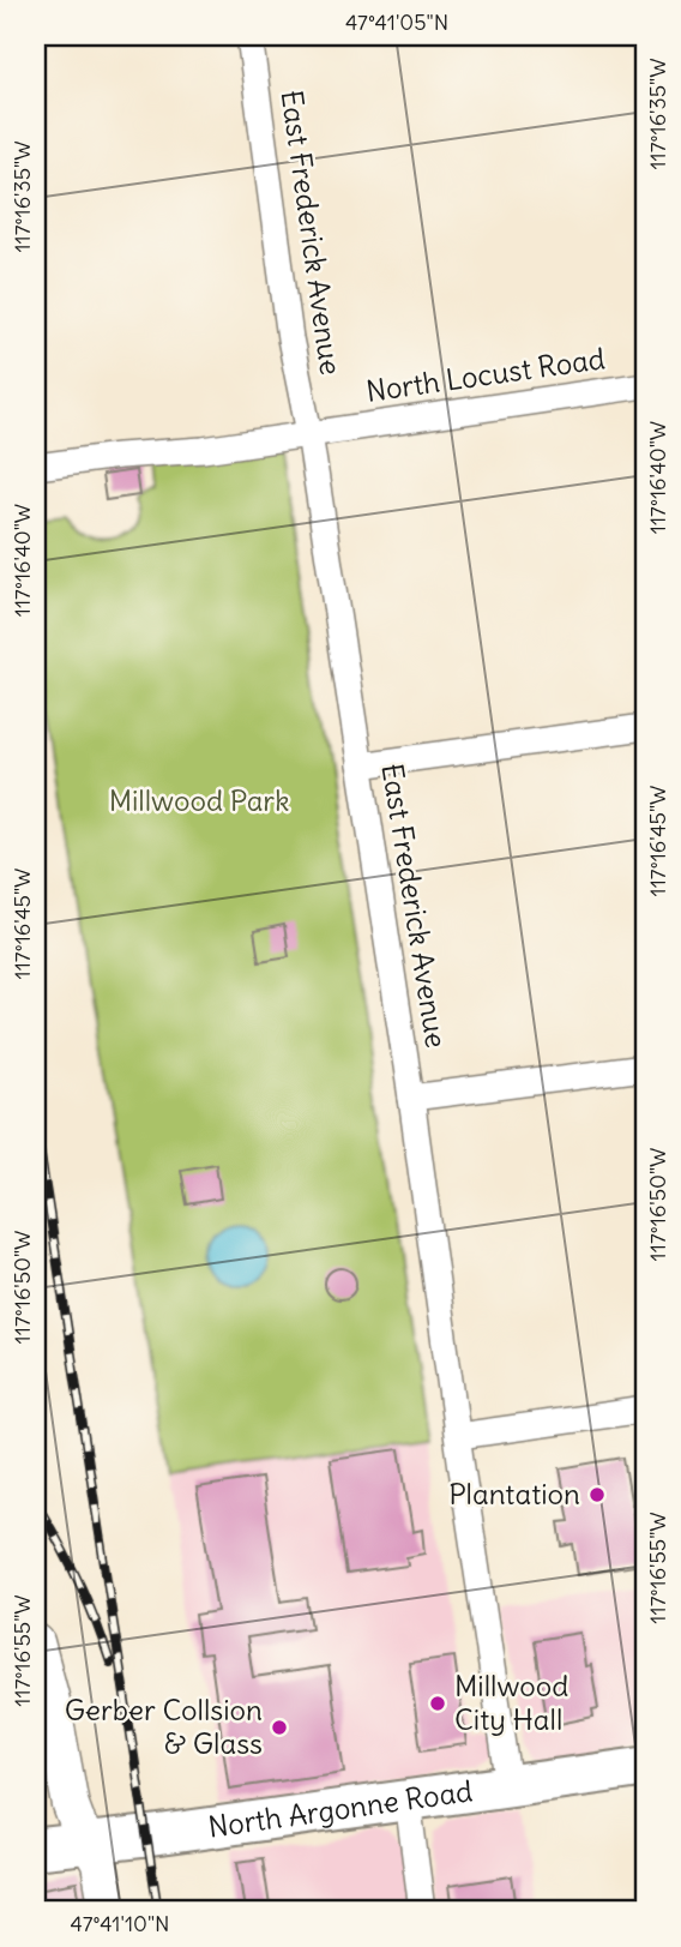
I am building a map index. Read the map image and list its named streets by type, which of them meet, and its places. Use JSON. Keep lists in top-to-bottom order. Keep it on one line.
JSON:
{"streets":{"main road":["North Argonne Road"],"street":["East Frederick Avenue","North Locust Road"]},"crossings":[["East Frederick Avenue","North Locust Road"],["East Frederick Avenue","North Argonne Road"]],"parks":["Millwood Park"],"places":["Plantation","Millwood City Hall","Gerber Collsion & Glass"],"coordinates":["47°41'05\"N","117°16'35\"W","117°16'40\"W","117°16'45\"W","117°16'50\"W","117°16'55\"W","47°41'10\"N"]}
